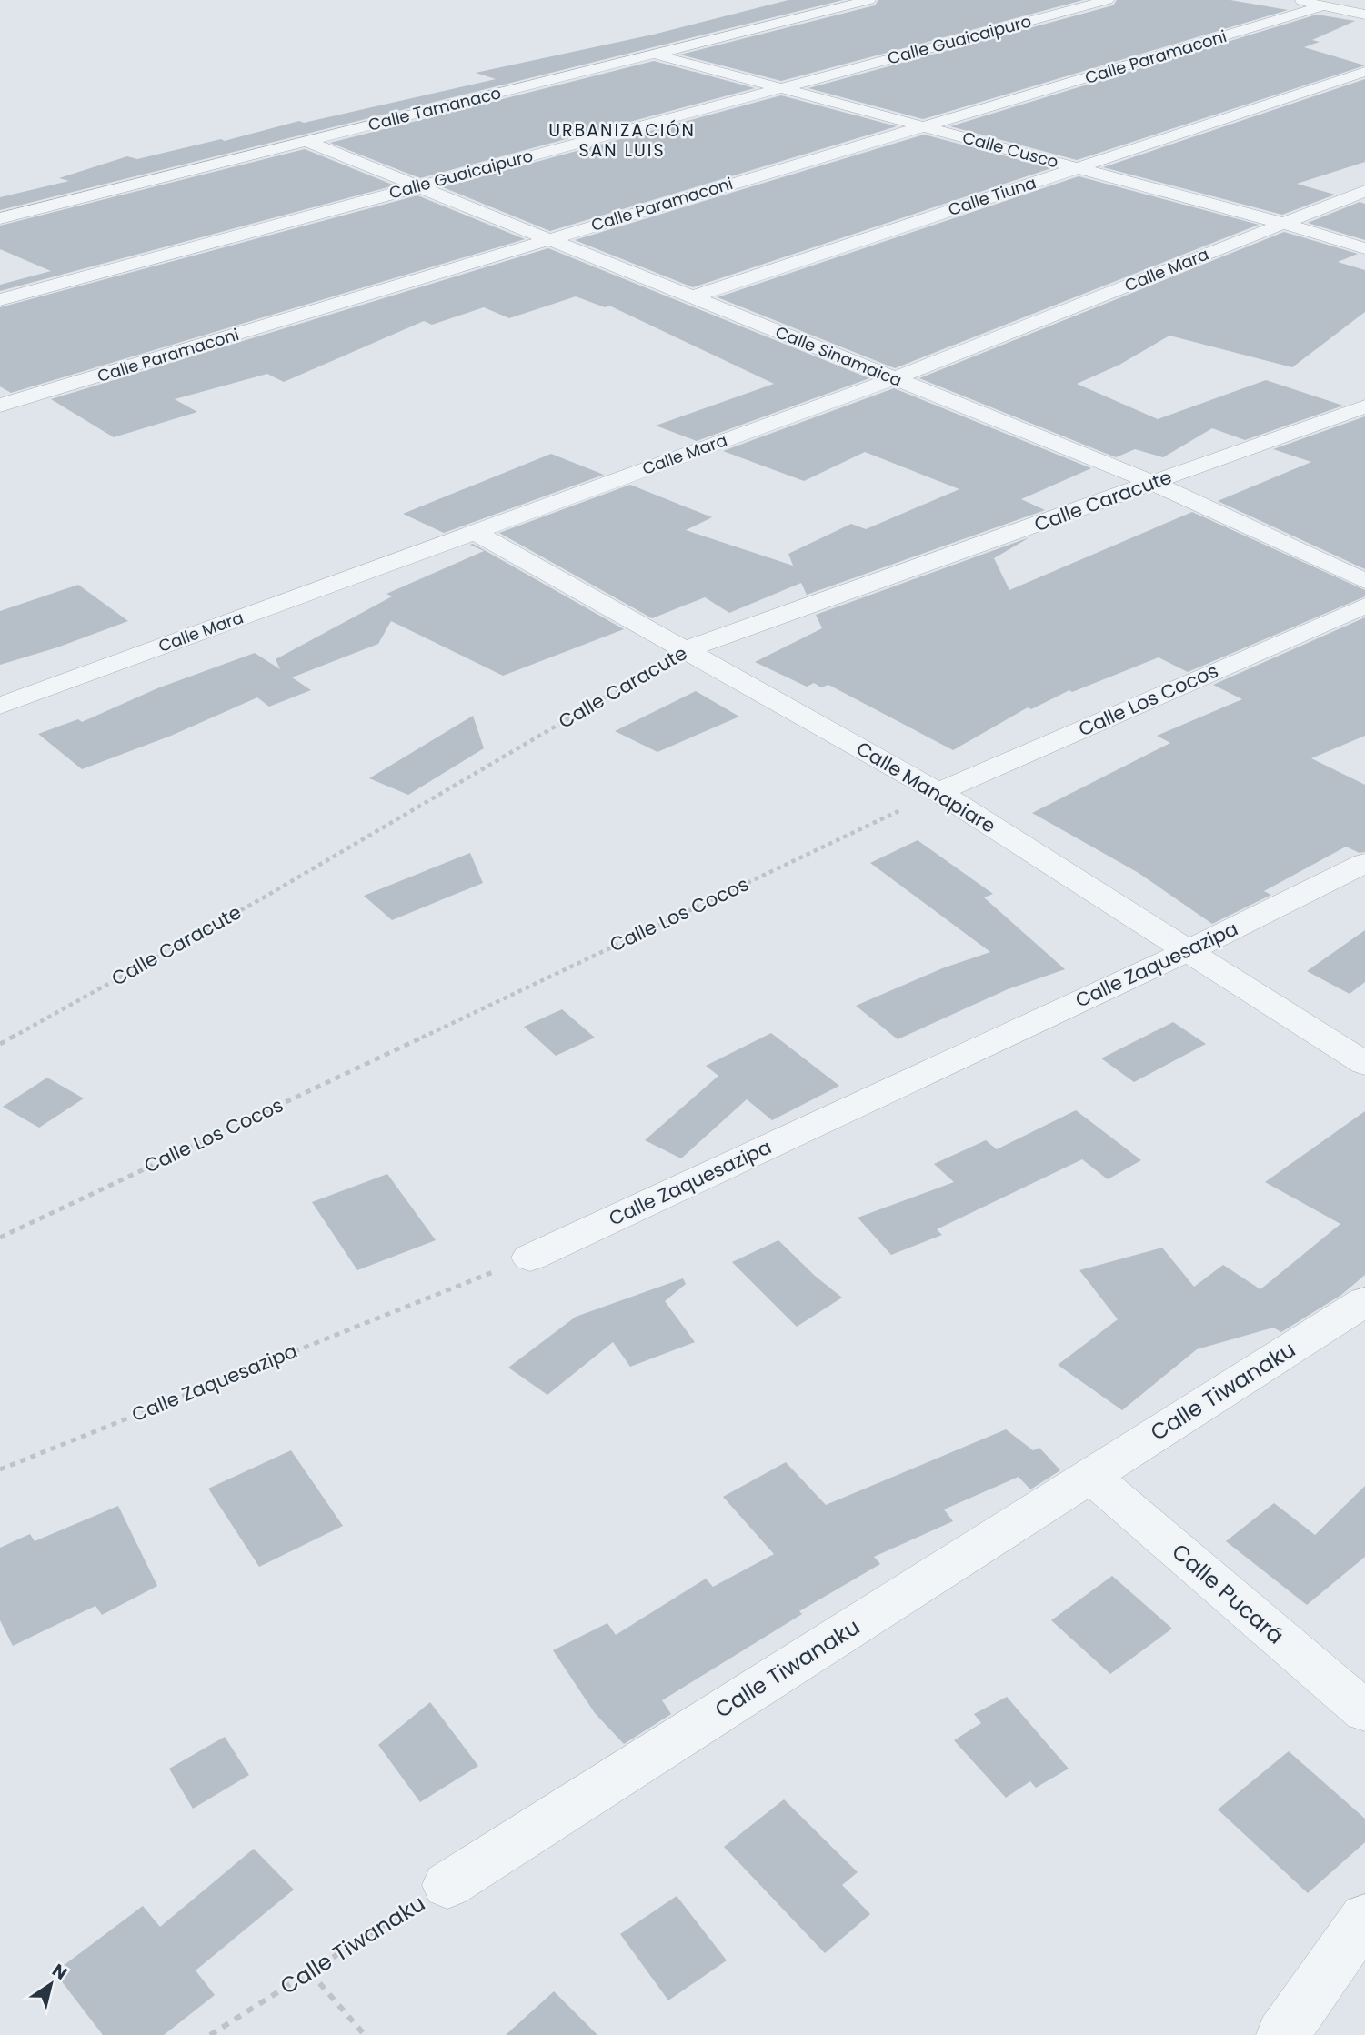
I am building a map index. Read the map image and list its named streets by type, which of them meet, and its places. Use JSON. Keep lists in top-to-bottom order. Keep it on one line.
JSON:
{"streets":{"street":["Calle Guaicaipuro","Calle Paramaconi","Calle Tamanaco","Calle Cusco","Calle Tiuna","Calle Mara","Calle Sinamaica","Calle Caracute","Calle Los Cocos","Calle Manapiare","Calle Zaquesazipa","Calle Tiwanaku","Calle Pucará"]},"crossings":[["Calle Guaicaipuro","Calle Cusco"],["Calle Guaicaipuro","Calle Sinamaica"],["Calle Paramaconi","Calle Cusco"],["Calle Paramaconi","Calle Sinamaica"],["Calle Tamanaco","Calle Cusco"],["Calle Tamanaco","Calle Sinamaica"],["Calle Cusco","Calle Tiuna"],["Calle Cusco","Calle Mara"],["Calle Tiuna","Calle Sinamaica"],["Calle Mara","Calle Sinamaica"],["Calle Mara","Calle Manapiare"],["Calle Sinamaica","Calle Caracute"],["Calle Caracute","Calle Manapiare"],["Calle Los Cocos","Calle Manapiare"],["Calle Manapiare","Calle Zaquesazipa"],["Calle Tiwanaku","Calle Pucará"]],"districts":["URBANIZACIÓN SAN LUIS"],"north":"top right"}
